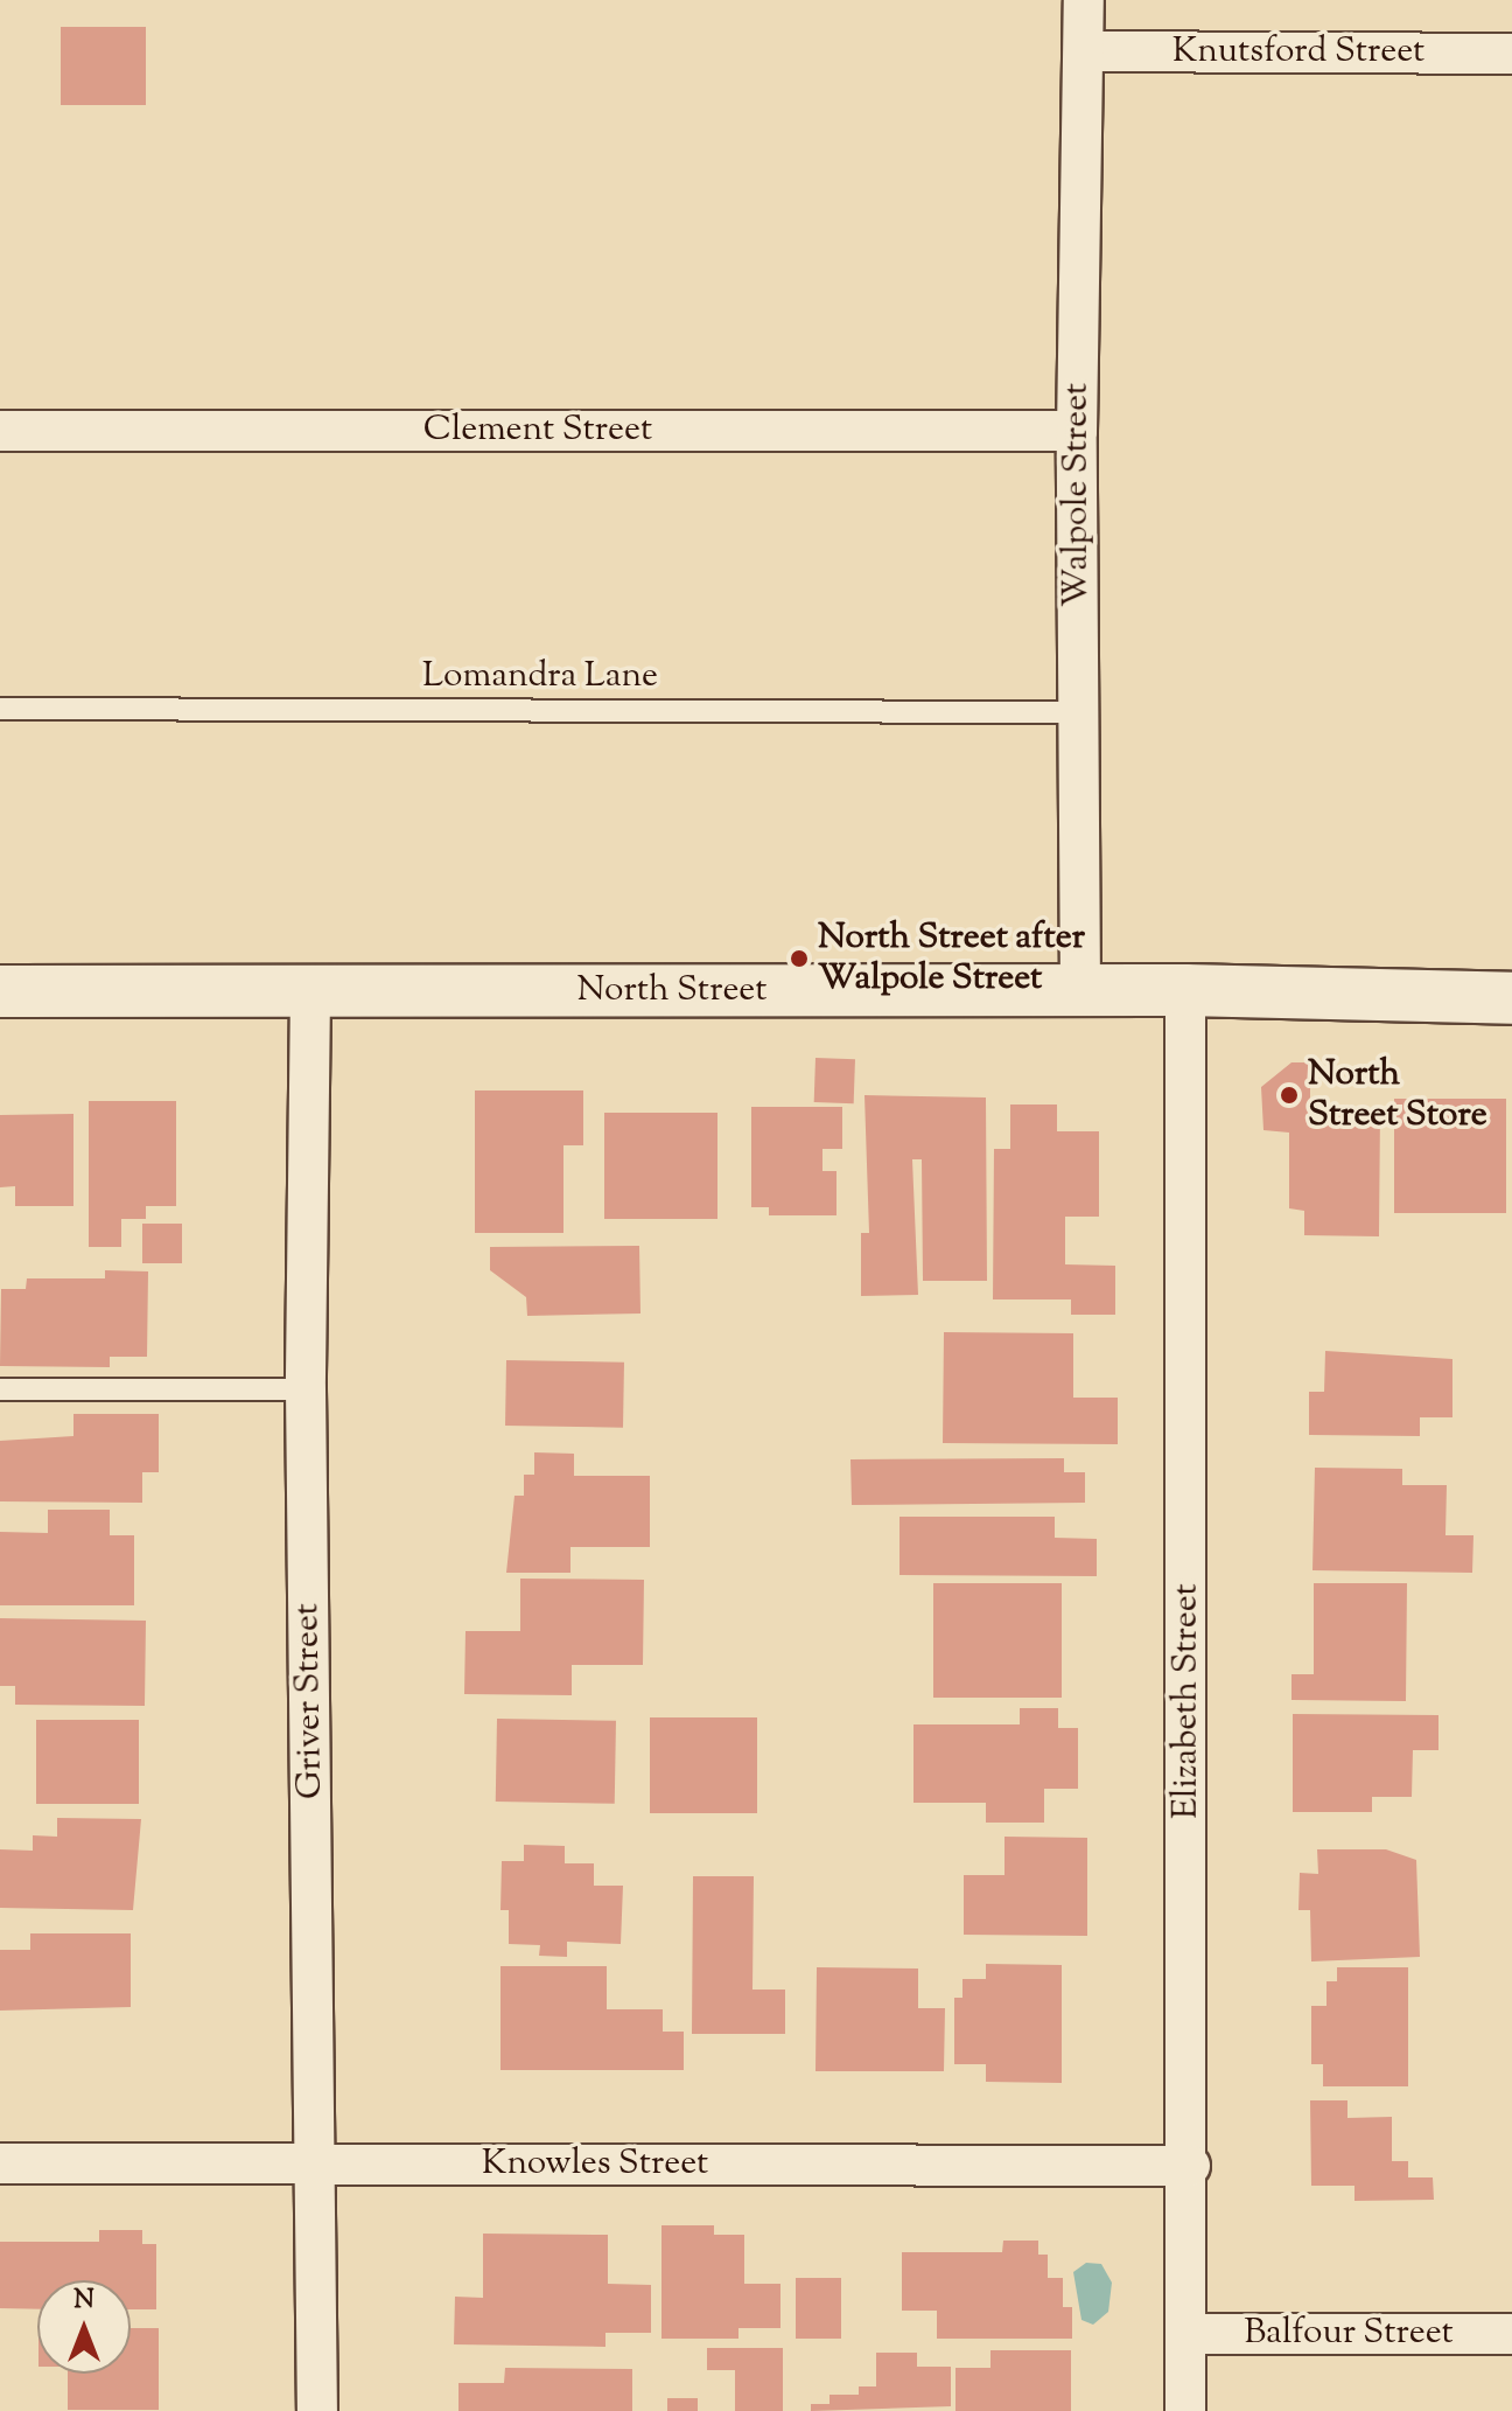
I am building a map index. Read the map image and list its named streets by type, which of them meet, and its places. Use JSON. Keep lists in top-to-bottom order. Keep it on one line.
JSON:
{"streets":{"street":["Knutsford Street","Clement Street","Walpole Street","North Street","Griver Street","Elizabeth Street","Knowles Street","Balfour Street"],"lane":["Lomandra Lane"]},"crossings":[["Knutsford Street","Walpole Street"],["Clement Street","Walpole Street"],["Walpole Street","Lomandra Lane"],["Walpole Street","North Street"],["North Street","Griver Street"],["North Street","Elizabeth Street"],["Griver Street","Knowles Street"],["Elizabeth Street","Knowles Street"],["Elizabeth Street","Balfour Street"]],"places":["North Street after Walpole Street","North Street Store"],"north":"top"}
